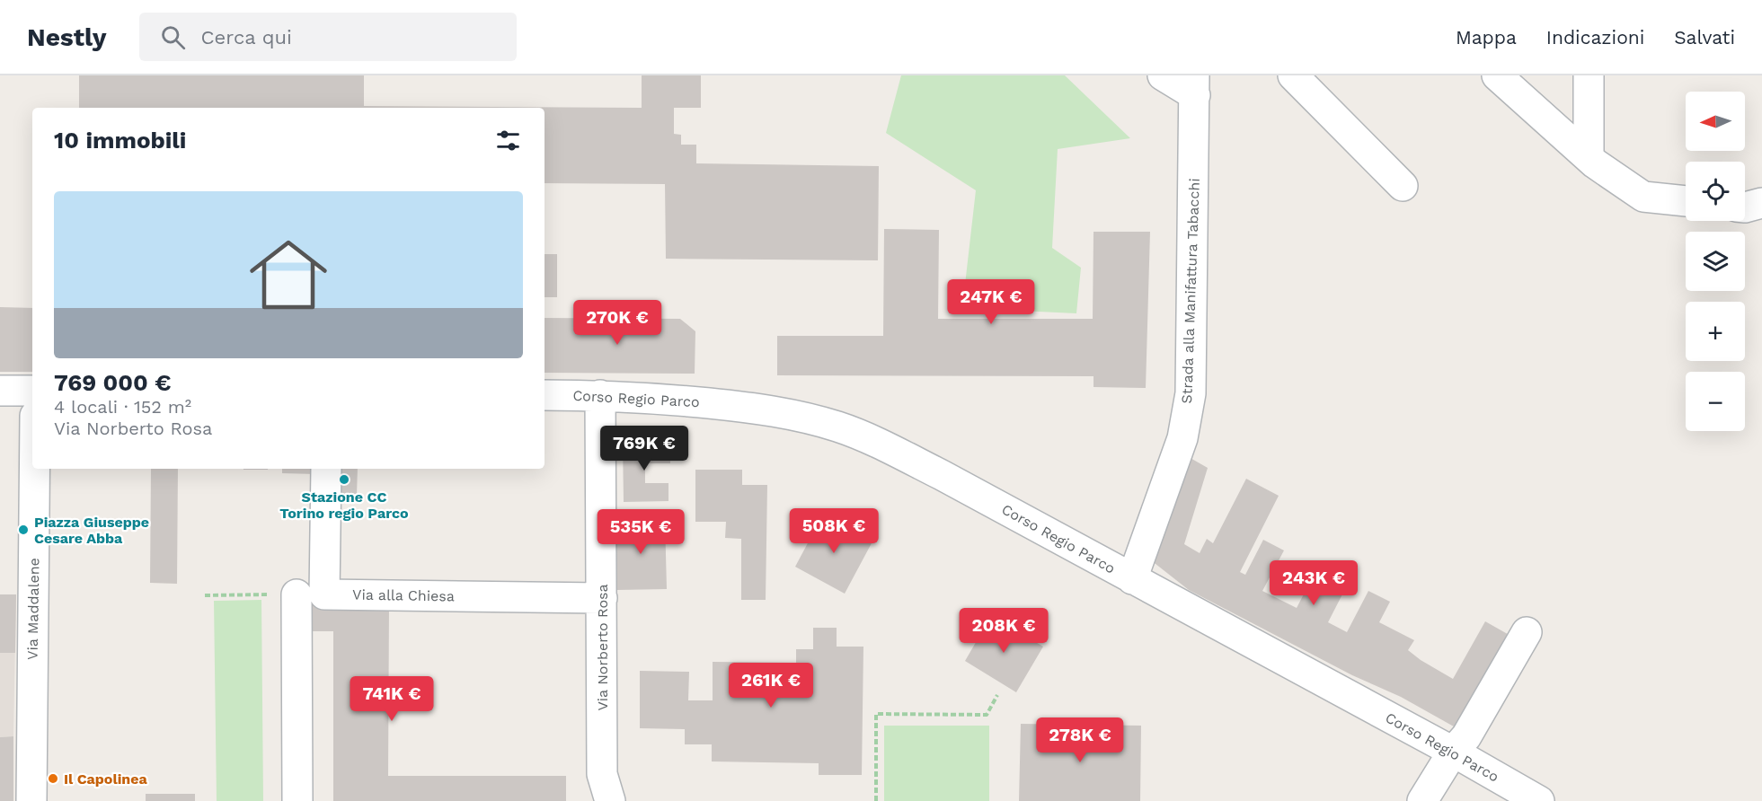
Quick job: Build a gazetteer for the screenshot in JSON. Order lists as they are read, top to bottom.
{
  "streets": {
    "street": [
      "Strada alla Manifattura Tabacchi",
      "Corso Regio Parco",
      "Via alla Chiesa",
      "Via Maddalene",
      "Via Norberto Rosa"
    ]
  },
  "crossings": [
    ["Strada alla Manifattura Tabacchi", "Corso Regio Parco"],
    ["Corso Regio Parco", "Via Norberto Rosa"],
    ["Via alla Chiesa", "Via Norberto Rosa"]
  ],
  "places": ["Stazione CC Torino regio Parco", "Piazza Giuseppe Cesare Abba", "Il Capolinea"],
  "north": "left",
  "page": {
    "header": "Nestly",
    "search": "Cerca qui",
    "nav": ["Mappa", "Indicazioni", "Salvati"],
    "map_buttons": ["+", "−"],
    "heading": "10 immobili",
    "list": [
      {
        "name": "769 000 €",
        "note": "4 locali · 152 m² · Via Norberto Rosa"
      }
    ],
    "price": [
      "247K €",
      "270K €",
      "769K €",
      "508K €",
      "535K €",
      "243K €",
      "208K €",
      "261K €",
      "741K €",
      "278K €"
    ]
  }
}
